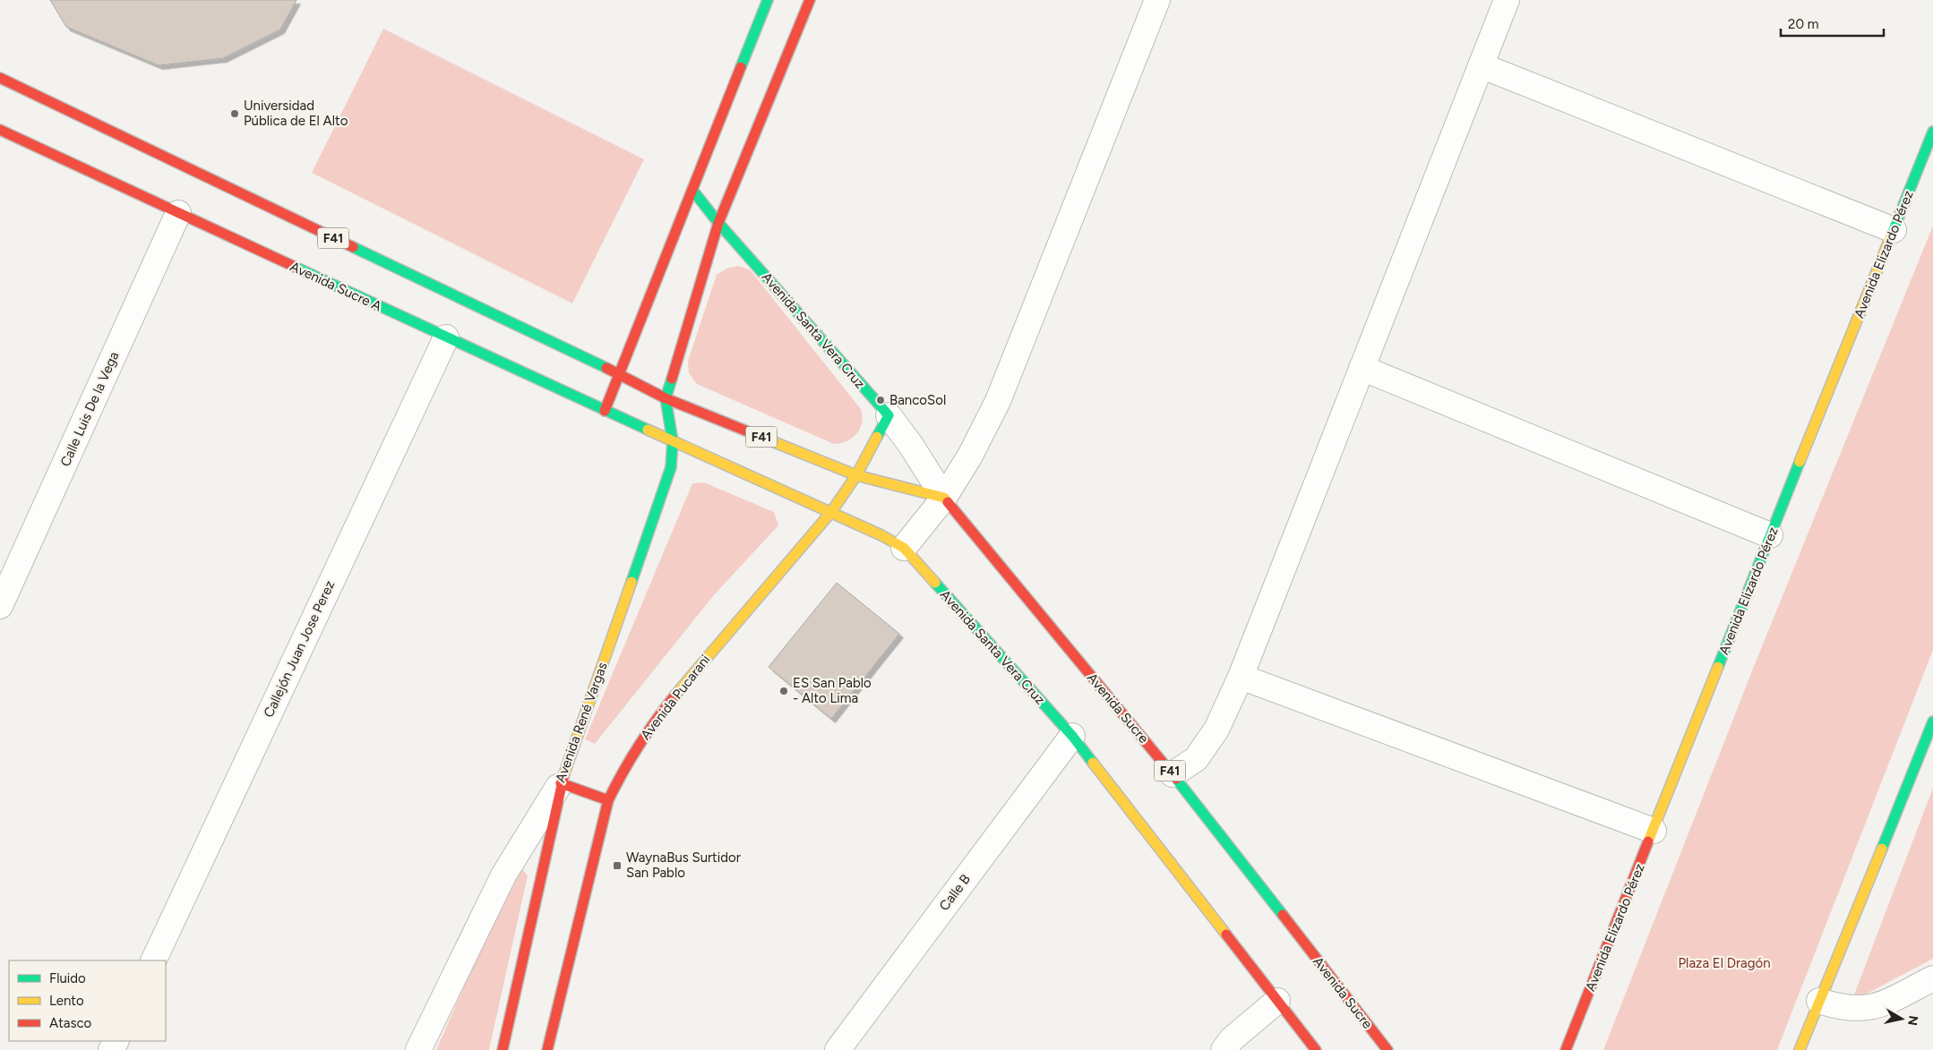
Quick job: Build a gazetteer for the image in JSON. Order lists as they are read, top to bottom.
{
  "streets": {
    "main road": [
      "F41",
      "Avenida Elizardo Pérez",
      "Avenida Sucre A",
      "Avenida Santa Vera Cruz",
      "Avenida Pucarani",
      "Avenida Sucre",
      "Avenida René Vargas"
    ],
    "street": ["Calle Luis De la Vega", "Callejón Juan Jose Perez", "Calle B"]
  },
  "crossings": [
    ["F41", "Avenida Santa Vera Cruz"],
    ["F41", "Avenida Pucarani"],
    ["F41", "Avenida Sucre"],
    ["F41", "Avenida René Vargas"],
    ["Avenida Sucre A", "Avenida Santa Vera Cruz"],
    ["Avenida Sucre A", "Calle Luis De la Vega"],
    ["Avenida Sucre A", "Callejón Juan Jose Perez"],
    ["Avenida Sucre A", "Avenida René Vargas"],
    ["Avenida Santa Vera Cruz", "Avenida Pucarani"],
    ["Avenida Santa Vera Cruz", "Avenida Sucre"],
    ["Avenida Santa Vera Cruz", "Avenida René Vargas"],
    ["Avenida Santa Vera Cruz", "Calle B"]
  ],
  "parks": ["Plaza El Dragón"],
  "places": {
    "other": ["Universidad Pública de El Alto", "BancoSol", "ES San Pablo - Alto Lima"],
    "transit": ["WaynaBus Surtidor San Pablo"]
  },
  "legend": ["Fluido", "Lento", "Atasco"],
  "scale_bar": "20 m",
  "north": "right"
}
